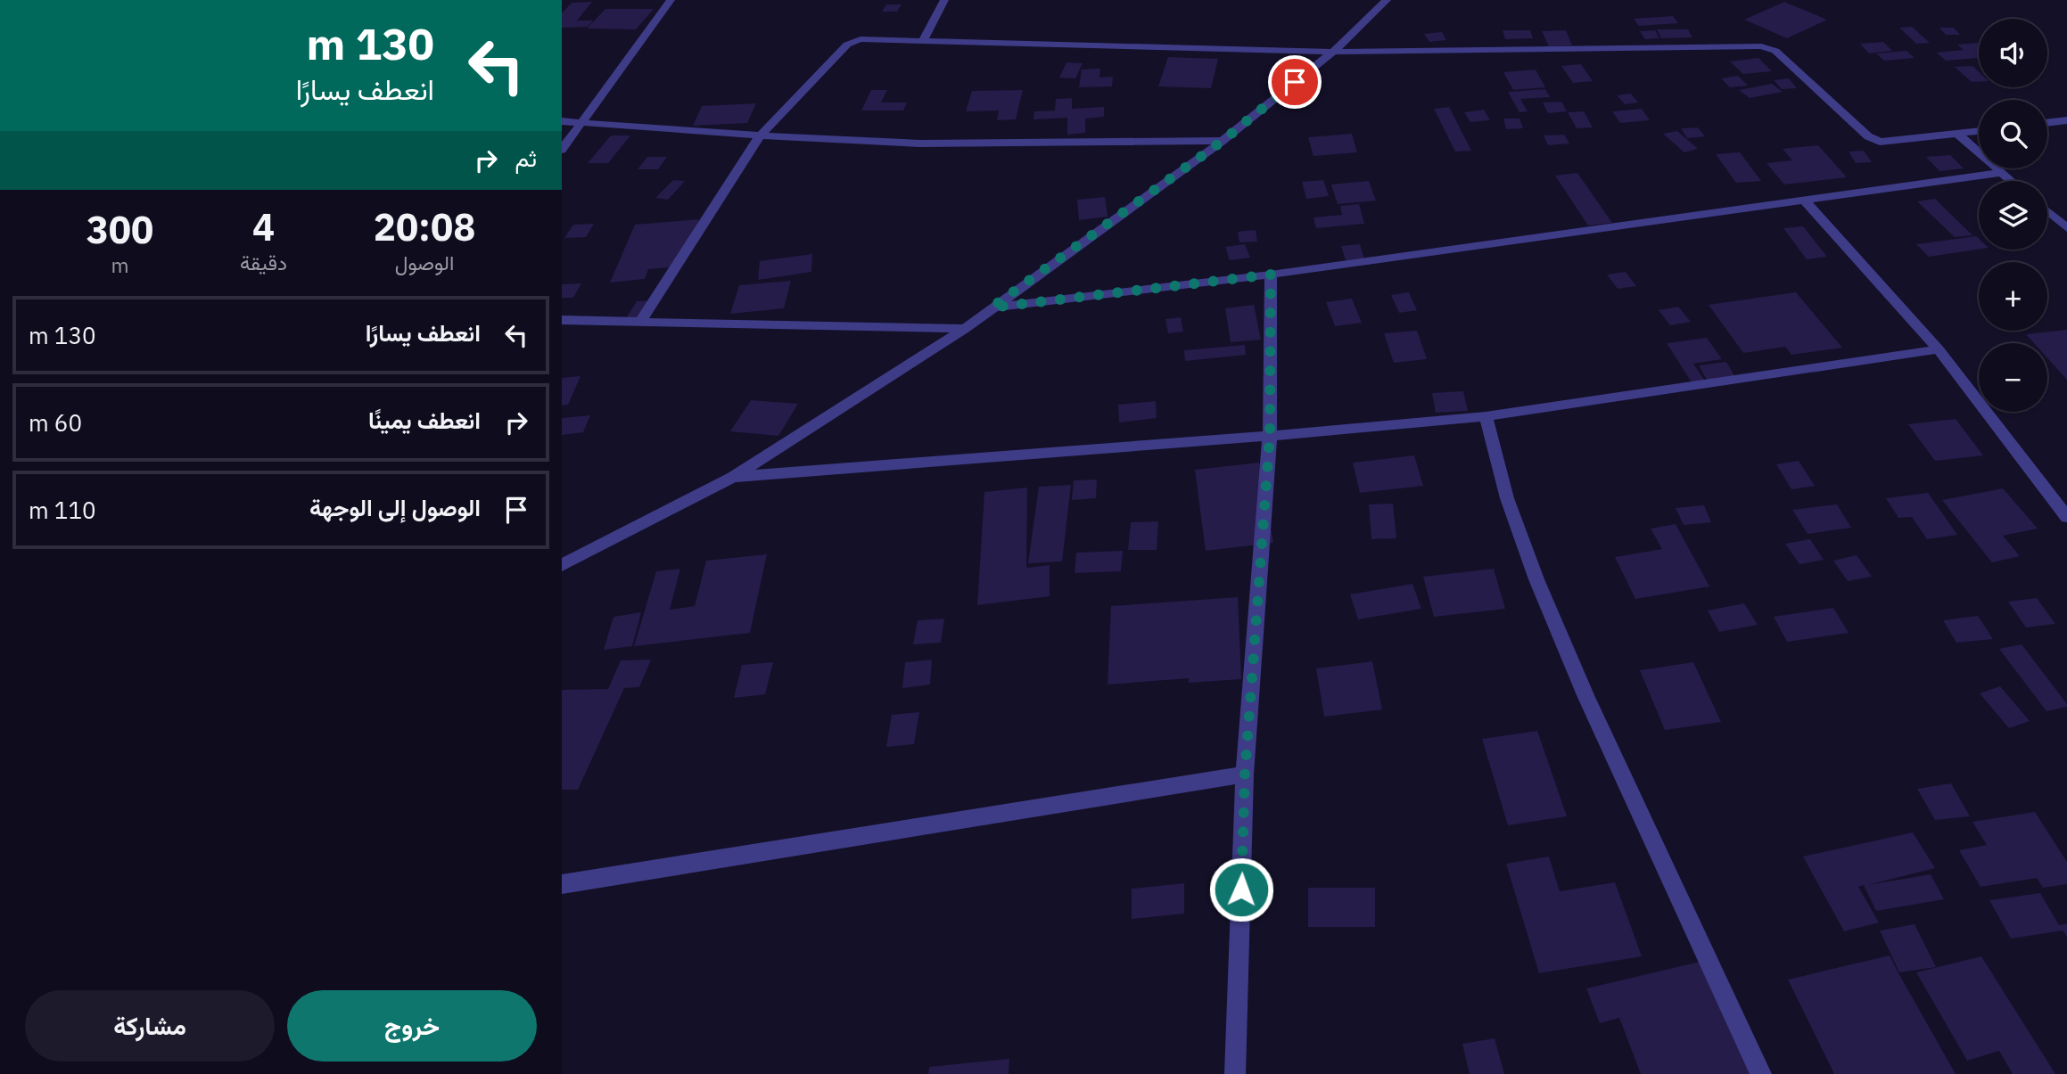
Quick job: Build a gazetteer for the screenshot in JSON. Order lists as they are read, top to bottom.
{
  "page": {
    "turn": ["130 m", "انعطف يسارًا"],
    "map_buttons": ["+", "−"],
    "then": "ثم",
    "eta": [
      "20:08",
      "الوصول",
      "4",
      "دقيقة",
      "300",
      "m"
    ],
    "list": [
      {
        "name": "انعطف يسارًا",
        "value": "130 m"
      },
      {
        "name": "انعطف يمينًا",
        "value": "60 m"
      },
      {
        "name": "الوصول إلى الوجهة",
        "value": "110 m"
      }
    ],
    "buttons": ["خروج", "مشاركة"]
  }
}
